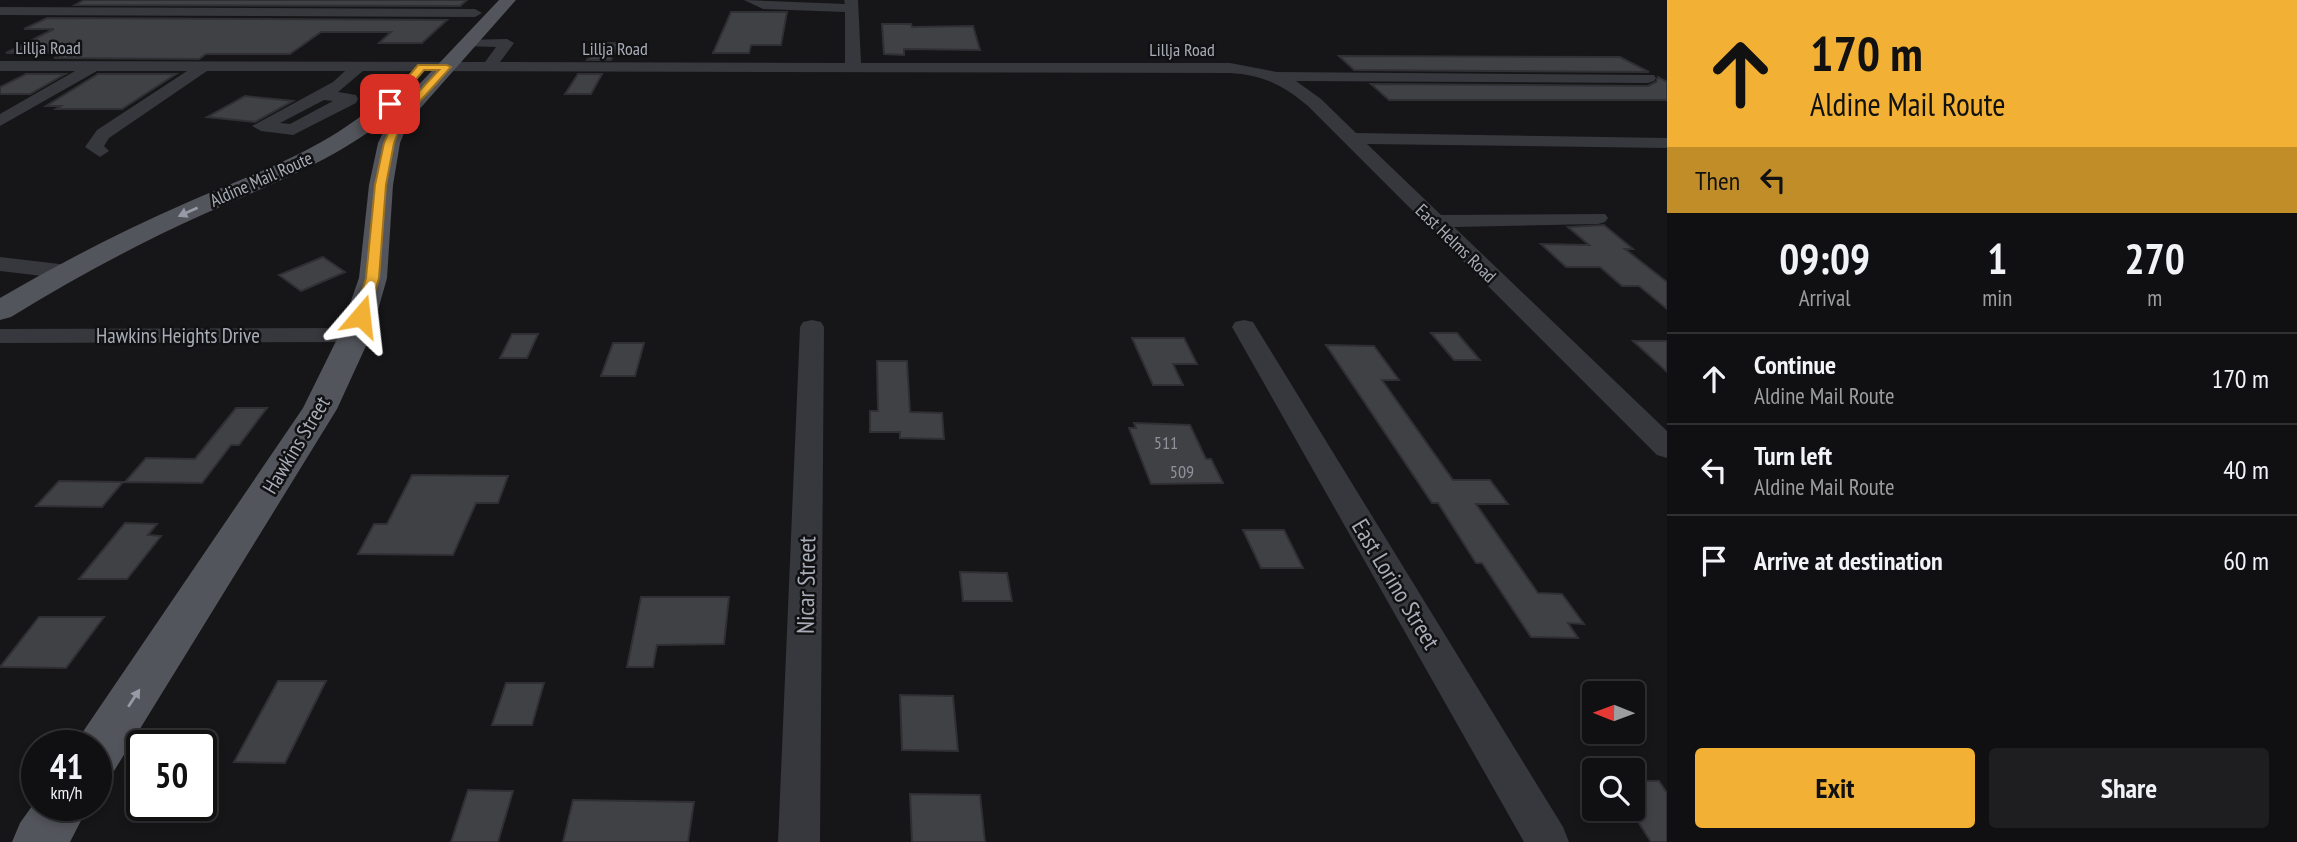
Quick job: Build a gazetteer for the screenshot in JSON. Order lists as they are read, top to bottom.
{
  "streets": {
    "main road": ["Aldine Mail Route", "Hawkins Street"],
    "street": [
      "Lillja Road",
      "East Helms Road",
      "Hawkins Heights Drive",
      "East Lorino Street",
      "Nicar Street"
    ]
  },
  "crossings": [
    ["Lillja Road", "Aldine Mail Route"],
    ["Lillja Road", "East Helms Road"],
    ["Aldine Mail Route", "Hawkins Street"],
    ["Hawkins Heights Drive", "Hawkins Street"]
  ],
  "one_way": ["Aldine Mail Route", "Hawkins Street"],
  "house_numbers": ["511", "509"],
  "north": "left",
  "page": {
    "turn": ["170 m", "Aldine Mail Route"],
    "then": "Then",
    "eta": [
      "09:09",
      "Arrival",
      "1",
      "min",
      "270",
      "m"
    ],
    "list": [
      {
        "name": "Continue",
        "note": "Aldine Mail Route",
        "value": "170 m"
      },
      {
        "name": "Turn left",
        "note": "Aldine Mail Route",
        "value": "40 m"
      },
      {
        "name": "Arrive at destination",
        "value": "60 m"
      }
    ],
    "speed": "41 km/h",
    "limit": "50",
    "buttons": ["Exit", "Share"]
  }
}
